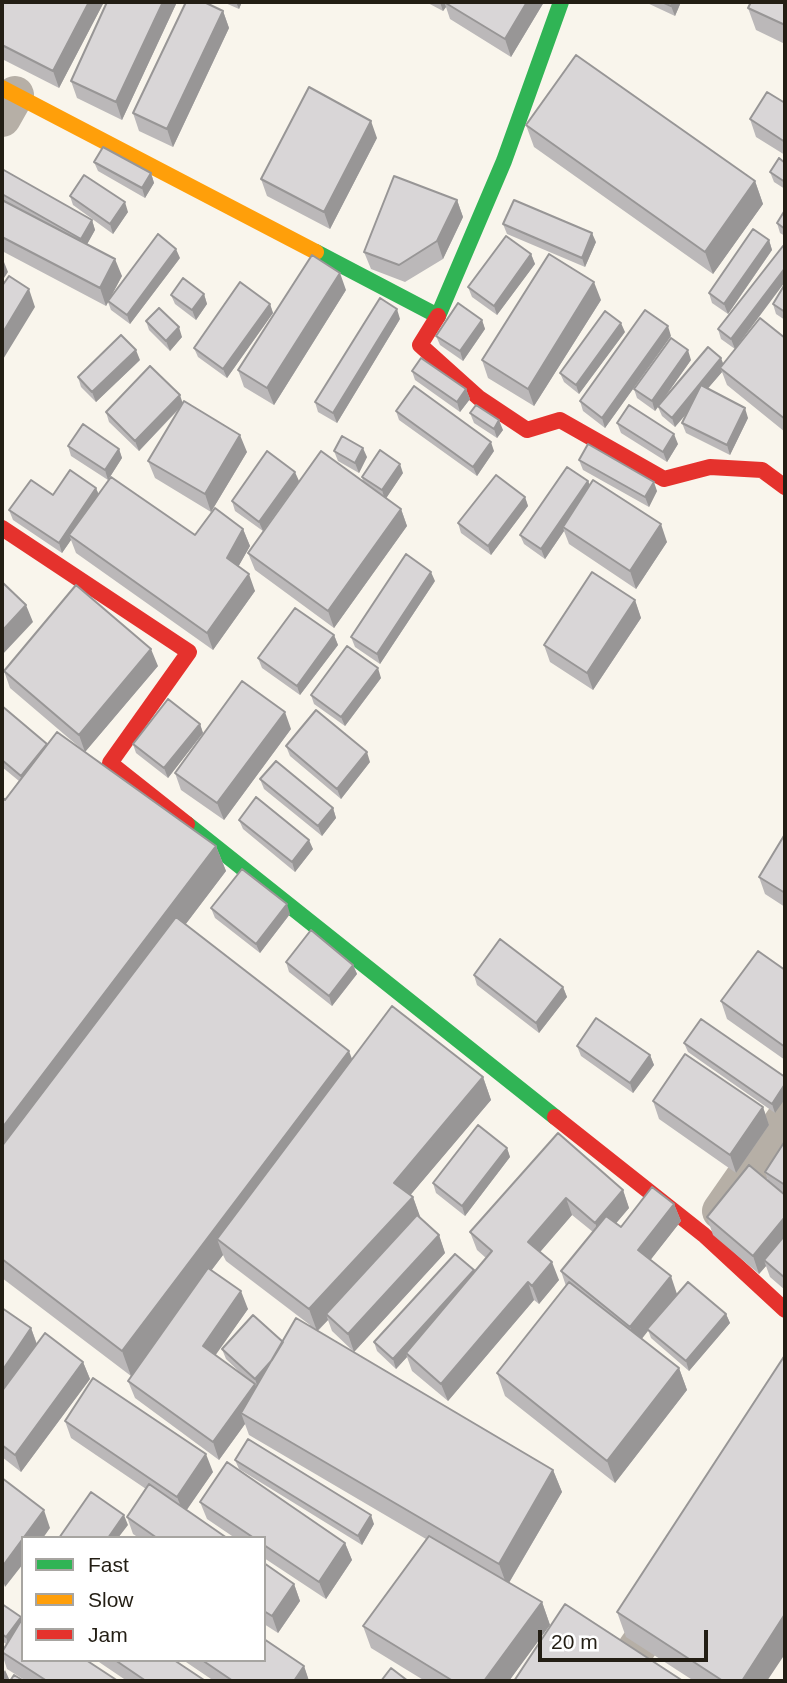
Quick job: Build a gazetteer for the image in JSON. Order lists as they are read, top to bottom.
{
  "legend": ["Fast", "Slow", "Jam"],
  "scale_bar": "20 m"
}
